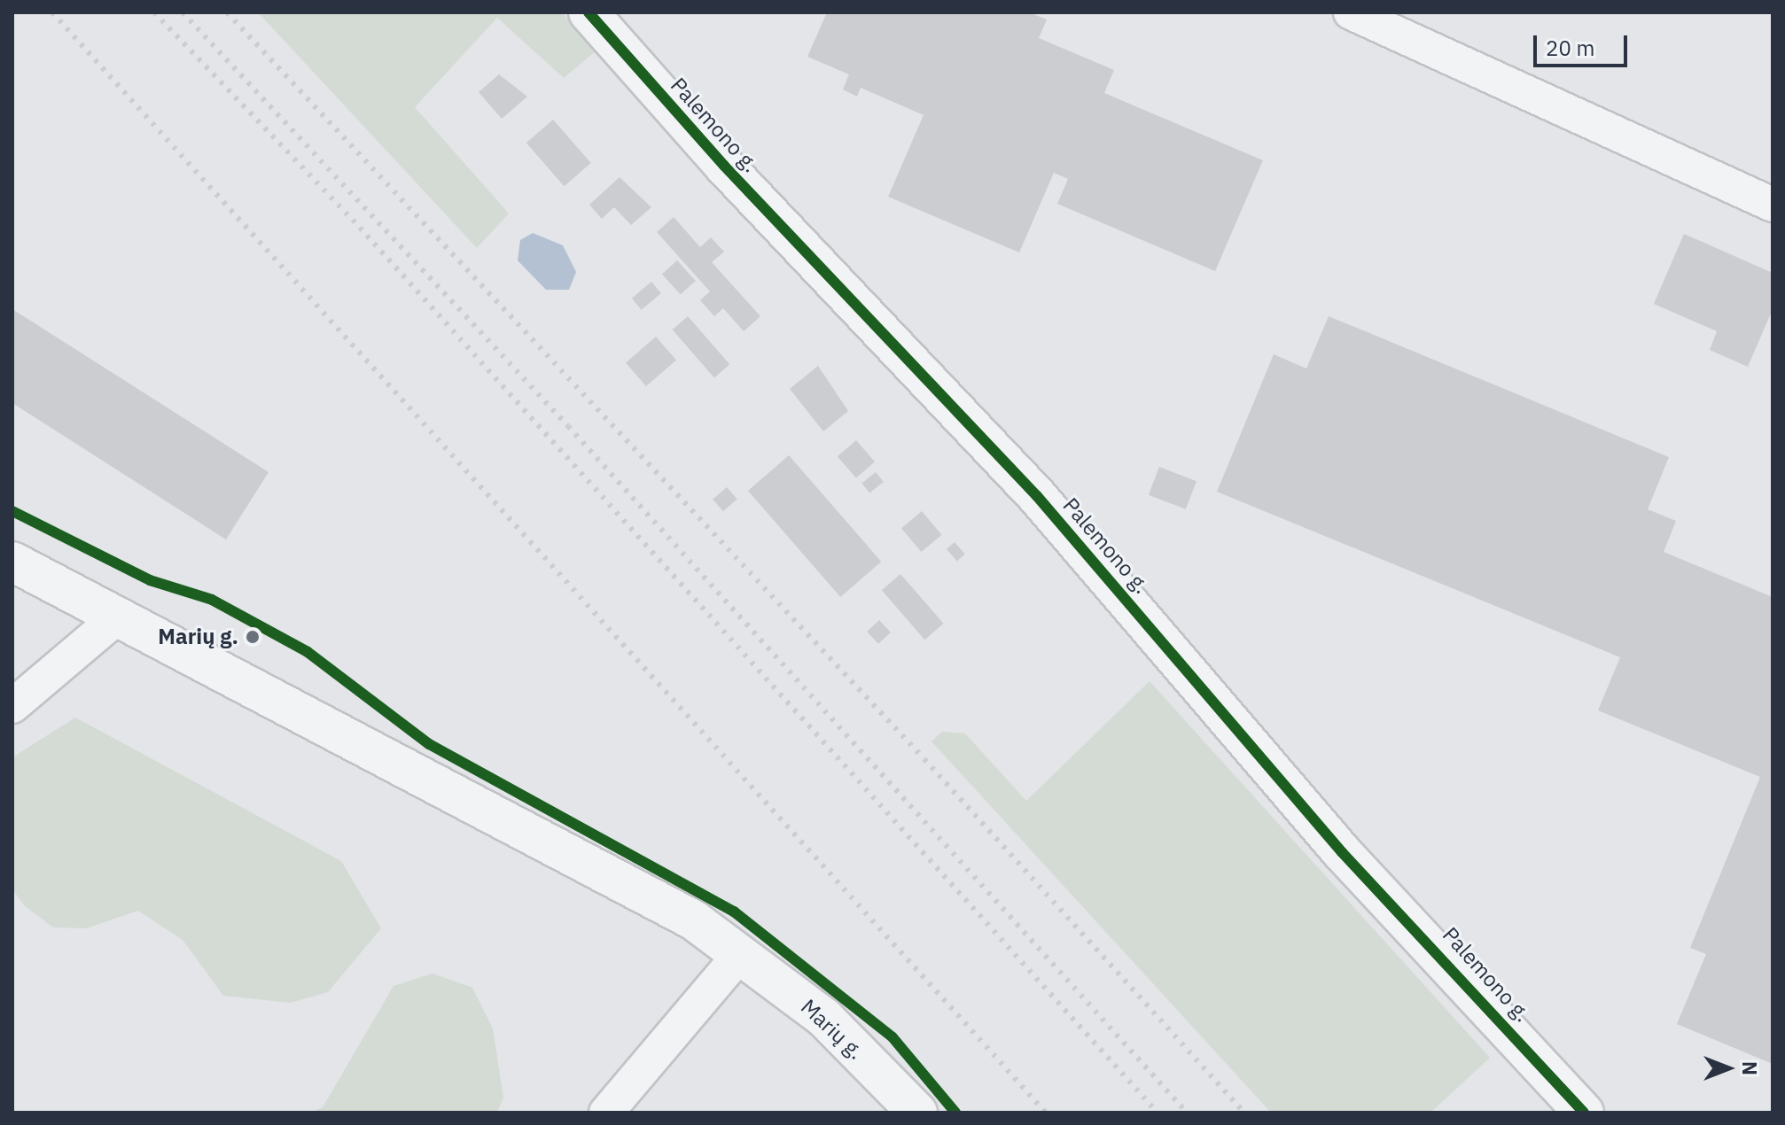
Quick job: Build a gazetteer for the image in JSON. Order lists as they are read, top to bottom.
{
  "streets": {
    "street": ["Palemono g.", "Marių g."]
  },
  "places": ["Marių g."],
  "scale_bar": "20 m",
  "north": "right"
}
